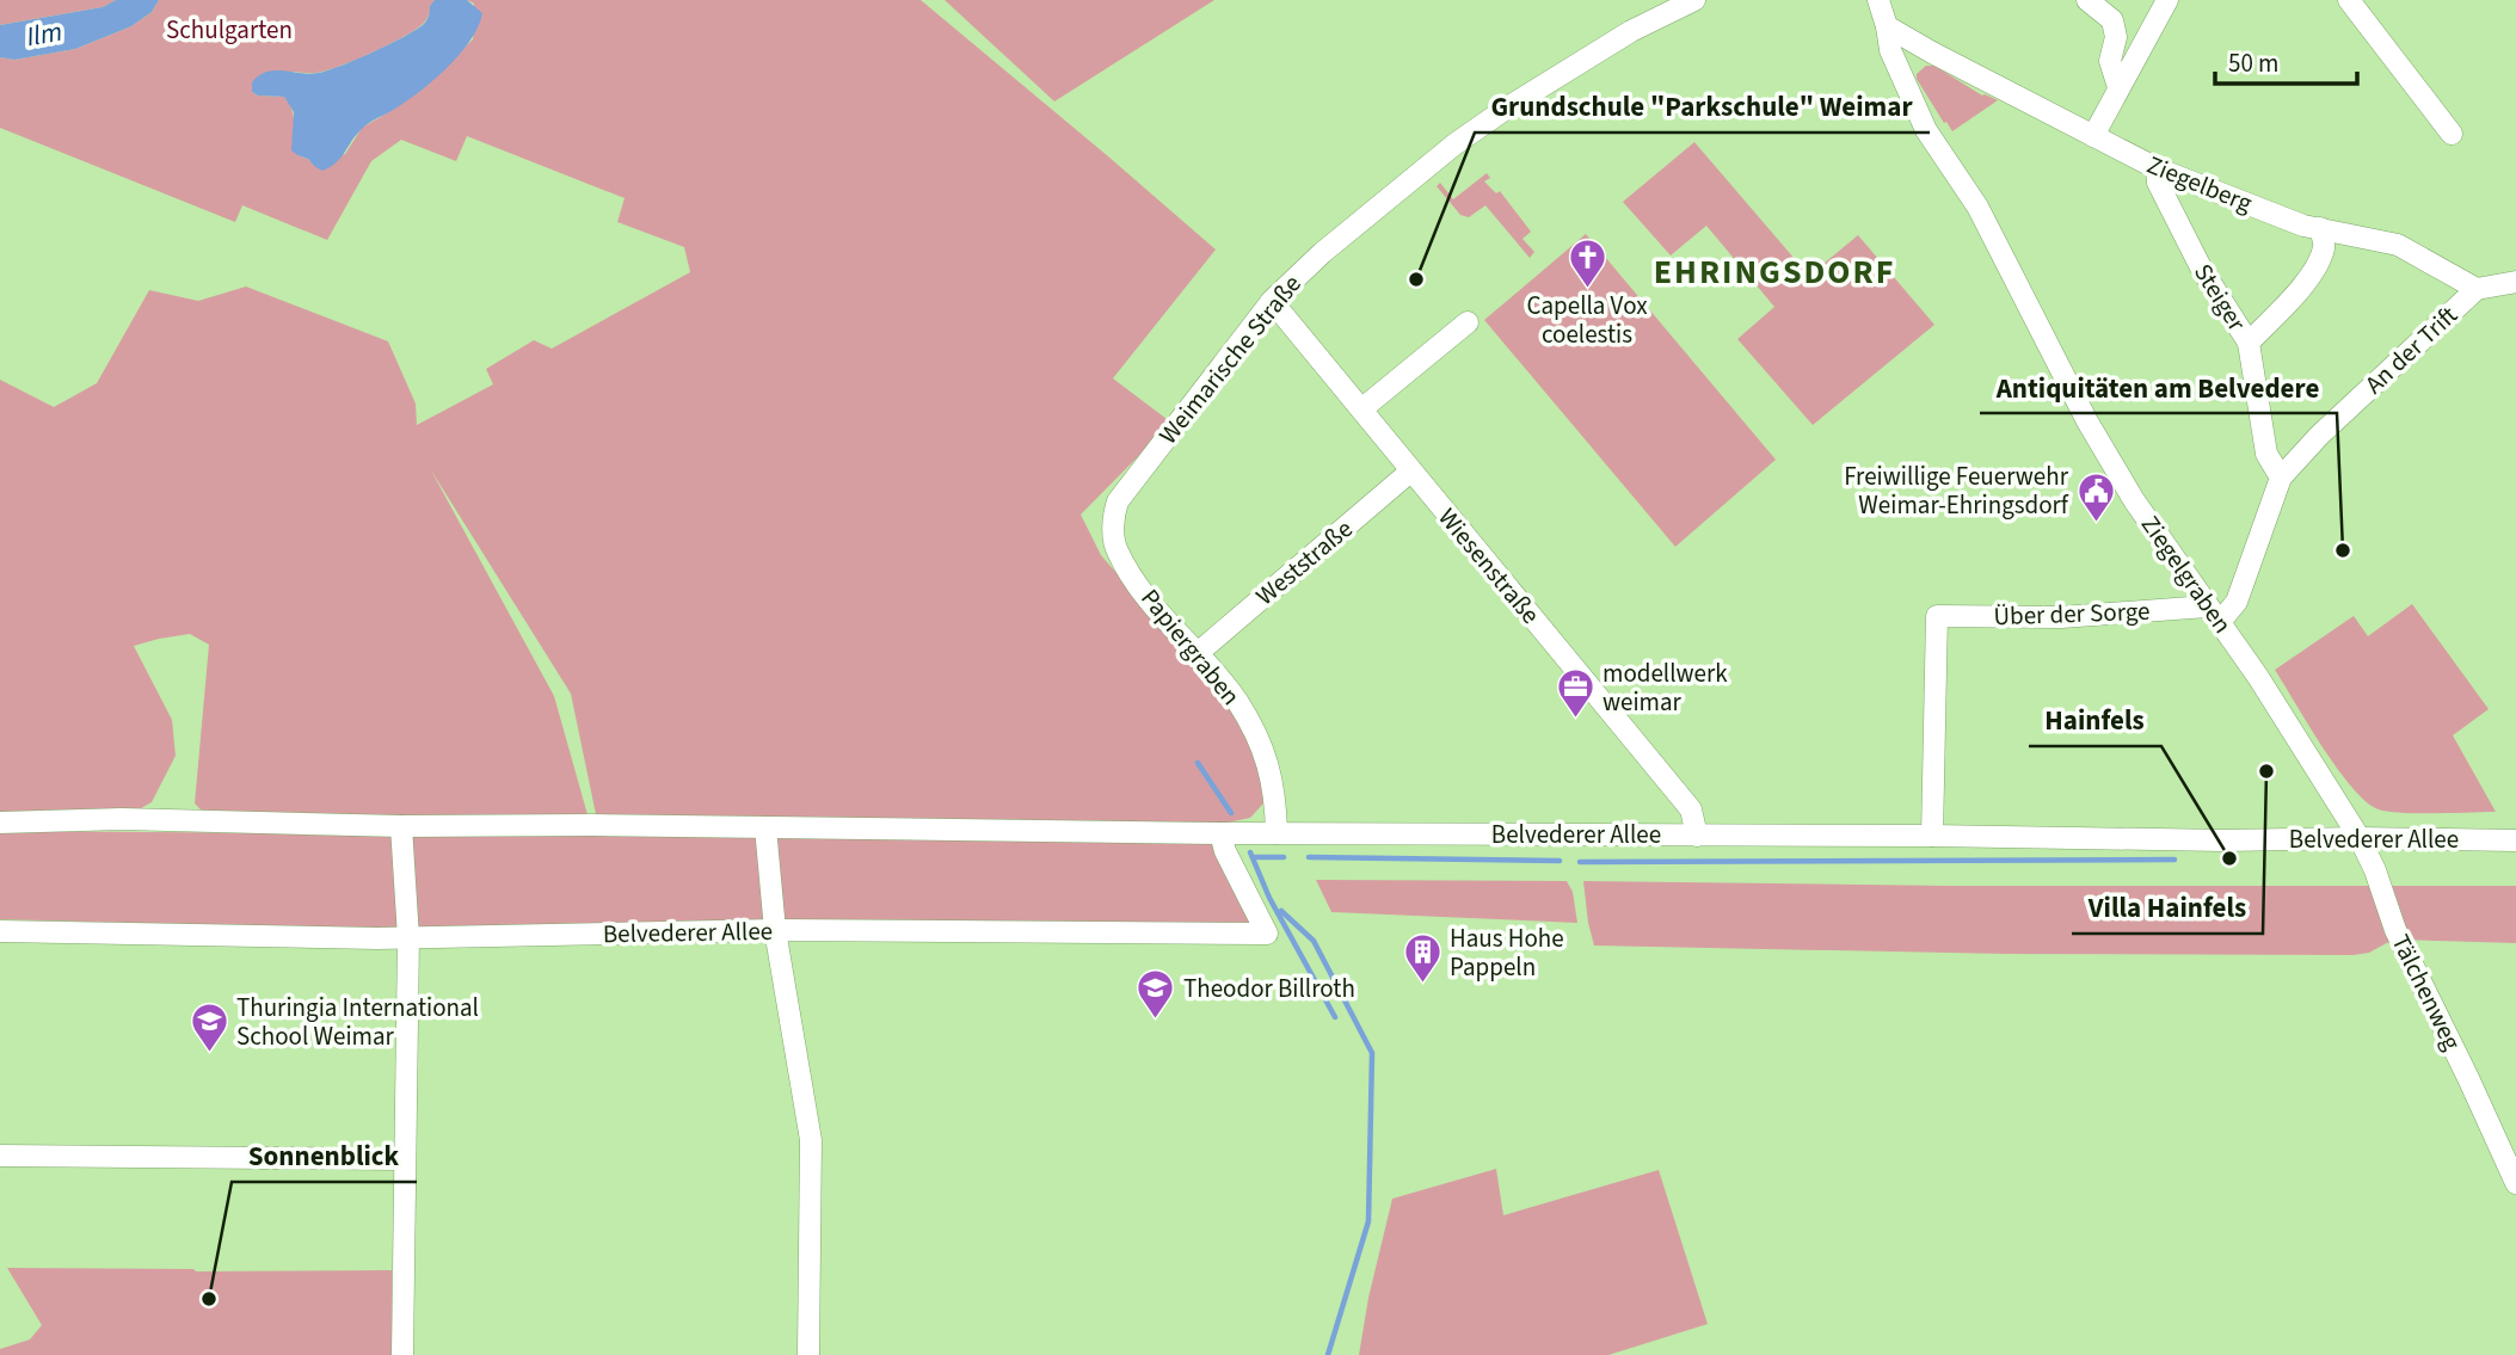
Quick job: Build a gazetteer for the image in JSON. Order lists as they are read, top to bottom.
{
  "streets": {
    "street": [
      "Ziegelberg",
      "Steiger",
      "An der Trift",
      "Weimarische Straße",
      "Weststraße",
      "Wiesenstraße",
      "Ziegelgraben",
      "Über der Sorge",
      "Papiergraben",
      "Belvederer Allee",
      "Tälchenweg"
    ]
  },
  "crossings": [
    ["Ziegelberg", "Steiger"],
    ["Ziegelberg", "An der Trift"],
    ["Ziegelberg", "Ziegelgraben"],
    ["Steiger", "An der Trift"],
    ["An der Trift", "Ziegelgraben"],
    ["An der Trift", "Über der Sorge"],
    ["Weimarische Straße", "Wiesenstraße"],
    ["Weimarische Straße", "Papiergraben"],
    ["Weststraße", "Wiesenstraße"],
    ["Weststraße", "Papiergraben"],
    ["Wiesenstraße", "Belvederer Allee"],
    ["Ziegelgraben", "Über der Sorge"],
    ["Ziegelgraben", "Belvederer Allee"],
    ["Ziegelgraben", "Tälchenweg"],
    ["Über der Sorge", "Belvederer Allee"],
    ["Papiergraben", "Belvederer Allee"],
    ["Belvederer Allee", "Tälchenweg"]
  ],
  "districts": ["EHRINGSDORF"],
  "water": ["Ilm"],
  "parks": ["Schulgarten"],
  "places": {
    "other": [
      "Grundschule \"Parkschule\" Weimar",
      "Antiquitäten am Belvedere",
      "Villa Hainfels",
      "Hainfels",
      "Sonnenblick"
    ],
    "church": ["Capella Vox coelestis"],
    "public building": ["Freiwillige Feuerwehr Weimar-Ehringsdorf"],
    "office": ["modellwerk weimar"],
    "building": ["Haus Hohe Pappeln"],
    "school or university": ["Theodor Billroth", "Thuringia International School Weimar"]
  },
  "scale_bar": "50 m"
}
